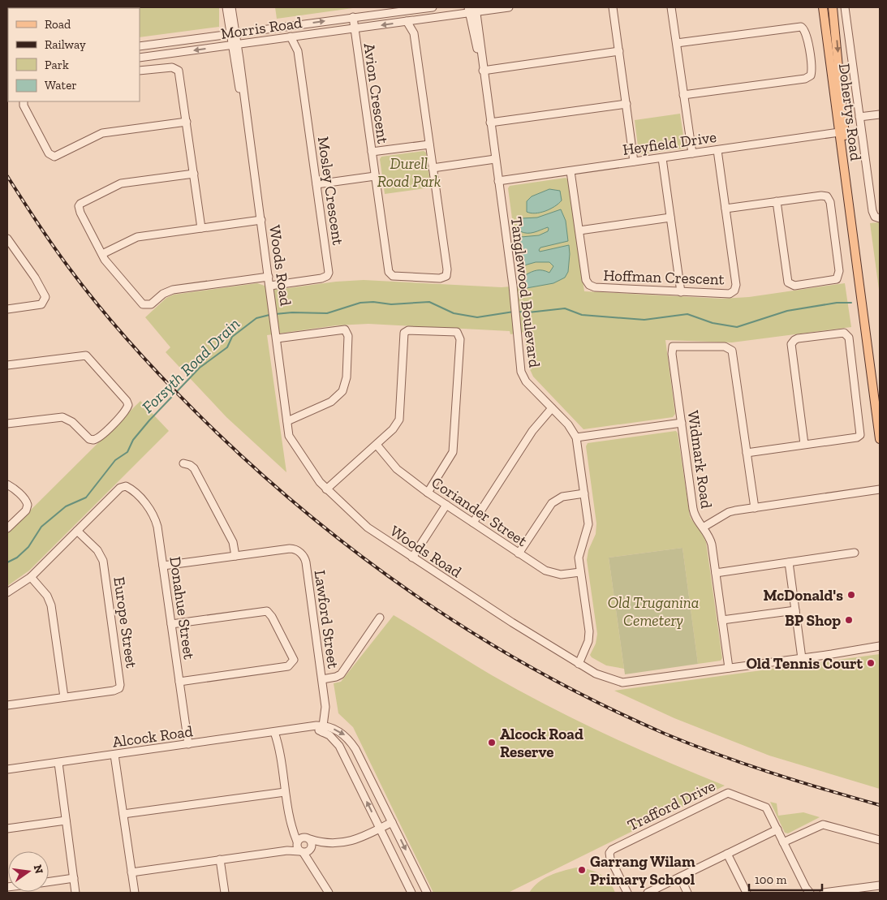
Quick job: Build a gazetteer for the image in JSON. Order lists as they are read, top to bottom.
{
  "streets": {
    "main road": ["Dohertys Road"],
    "street": [
      "Morris Road",
      "Avion Crescent",
      "Heyfield Drive",
      "Mosley Crescent",
      "Woods Road",
      "Hoffman Crescent",
      "Tanglewood Boulevard",
      "Widmark Road",
      "Coriander Street",
      "Donahue Street",
      "Lawford Street",
      "Europe Street",
      "Alcock Road",
      "Trafford Drive"
    ]
  },
  "crossings": [
    ["Morris Road", "Avion Crescent"],
    ["Morris Road", "Mosley Crescent"],
    ["Morris Road", "Woods Road"],
    ["Morris Road", "Tanglewood Boulevard"],
    ["Dohertys Road", "Heyfield Drive"],
    ["Heyfield Drive", "Hoffman Crescent"],
    ["Heyfield Drive", "Tanglewood Boulevard"],
    ["Mosley Crescent", "Woods Road"],
    ["Woods Road", "Tanglewood Boulevard"],
    ["Woods Road", "Widmark Road"],
    ["Tanglewood Boulevard", "Coriander Street"],
    ["Donahue Street", "Lawford Street"],
    ["Donahue Street", "Europe Street"],
    ["Donahue Street", "Alcock Road"],
    ["Lawford Street", "Alcock Road"]
  ],
  "water": ["Forsyth Road Drain"],
  "parks": ["Durell Road Park", "Old Truganina Cemetery"],
  "places": [
    "McDonald's",
    "BP Shop",
    "Old Tennis Court",
    "Alcock Road Reserve",
    "Garrang Wilam Primary School"
  ],
  "legend": [
    "Road",
    "Railway",
    "Park",
    "Water"
  ],
  "scale_bar": "100 m",
  "north": "right"
}
